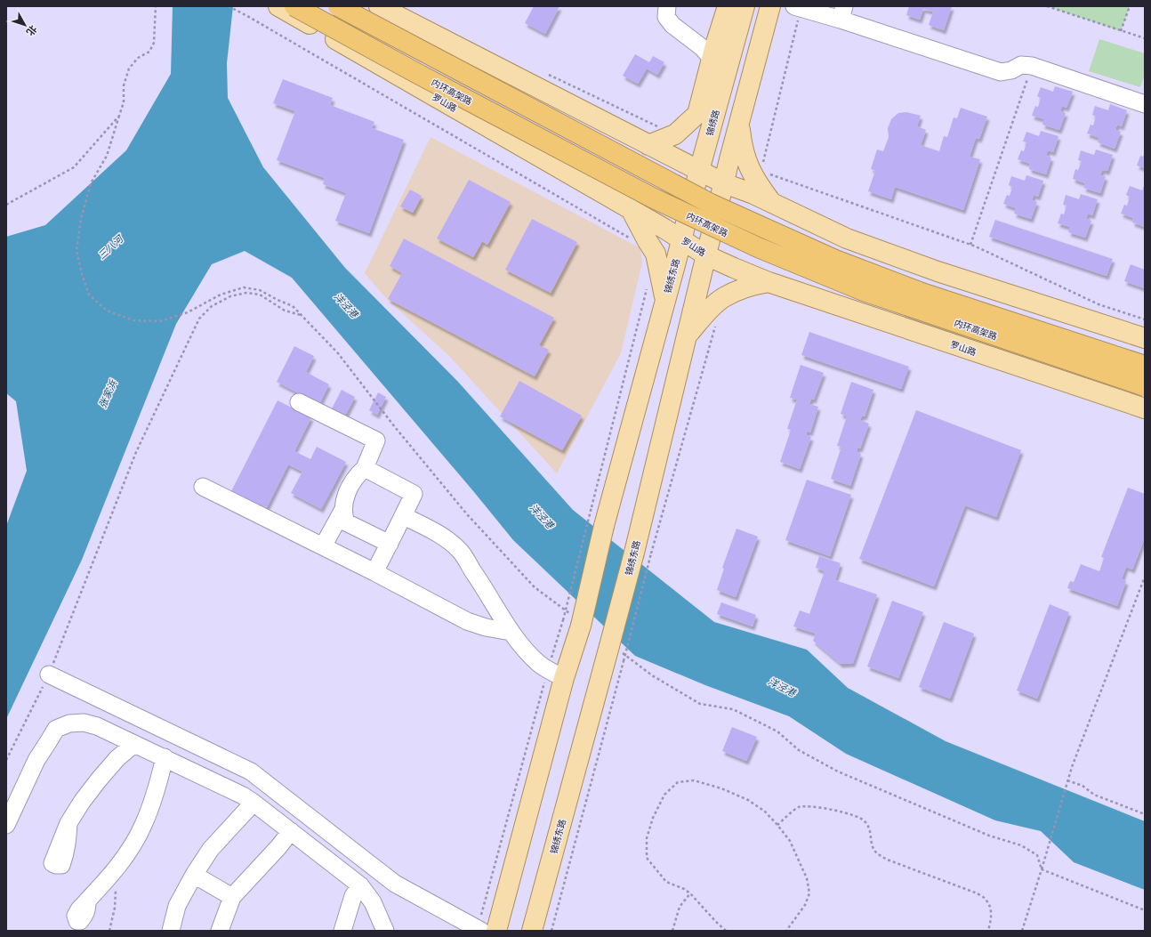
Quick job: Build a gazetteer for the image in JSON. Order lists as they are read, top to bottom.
{
  "streets": {
    "highway": ["内环高架路"],
    "main road": ["罗山路", "锦绣路", "锦绣东路"]
  },
  "crossings": [
    ["罗山路", "锦绣路"],
    ["罗山路", "锦绣东路"],
    ["锦绣路", "锦绣东路"]
  ],
  "water": ["三八河", "洋泾港", "张家浜"],
  "north": "bottom right"
}
